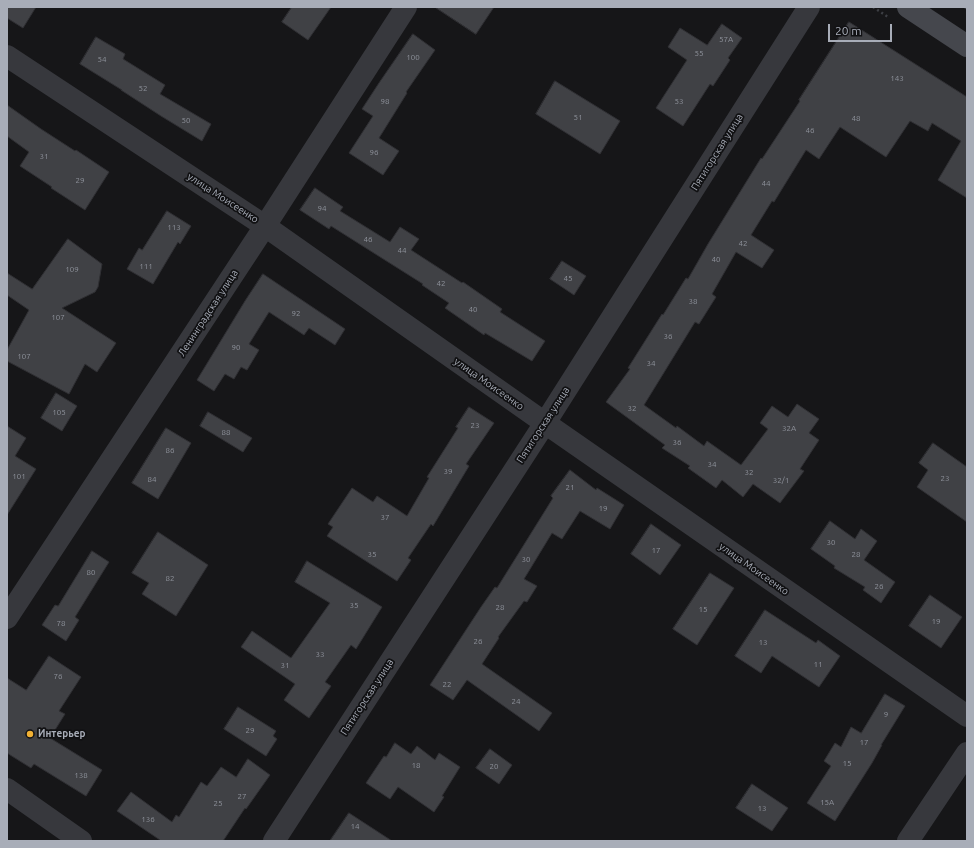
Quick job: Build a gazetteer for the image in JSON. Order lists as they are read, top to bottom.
{
  "streets": {
    "street": ["Пятигорская улица", "улица Моисеенко", "Ленинградская улица"]
  },
  "crossings": [
    ["Пятигорская улица", "улица Моисеенко"],
    ["улица Моисеенко", "Ленинградская улица"]
  ],
  "places": ["Интерьер"],
  "house_numbers": [
    "57А",
    "55",
    "100",
    "54",
    "143",
    "52",
    "98",
    "53",
    "51",
    "48",
    "50",
    "46",
    "96",
    "31",
    "29",
    "44",
    "94",
    "113",
    "46",
    "42",
    "44",
    "40",
    "111",
    "109",
    "45",
    "42",
    "38",
    "40",
    "92",
    "107",
    "36",
    "90",
    "107",
    "34",
    "32",
    "105",
    "23",
    "32А",
    "88",
    "36",
    "86",
    "34",
    "39",
    "32",
    "101",
    "23",
    "84",
    "32/1",
    "21",
    "19",
    "37",
    "30",
    "17",
    "35",
    "28",
    "30",
    "80",
    "82",
    "26",
    "35",
    "28",
    "15",
    "19",
    "78",
    "26",
    "13",
    "33",
    "11",
    "31",
    "76",
    "22",
    "24",
    "9",
    "29",
    "17",
    "15",
    "18",
    "20",
    "138",
    "27",
    "15А",
    "25",
    "13",
    "136",
    "14"
  ],
  "scale_bar": "20 m"
}
